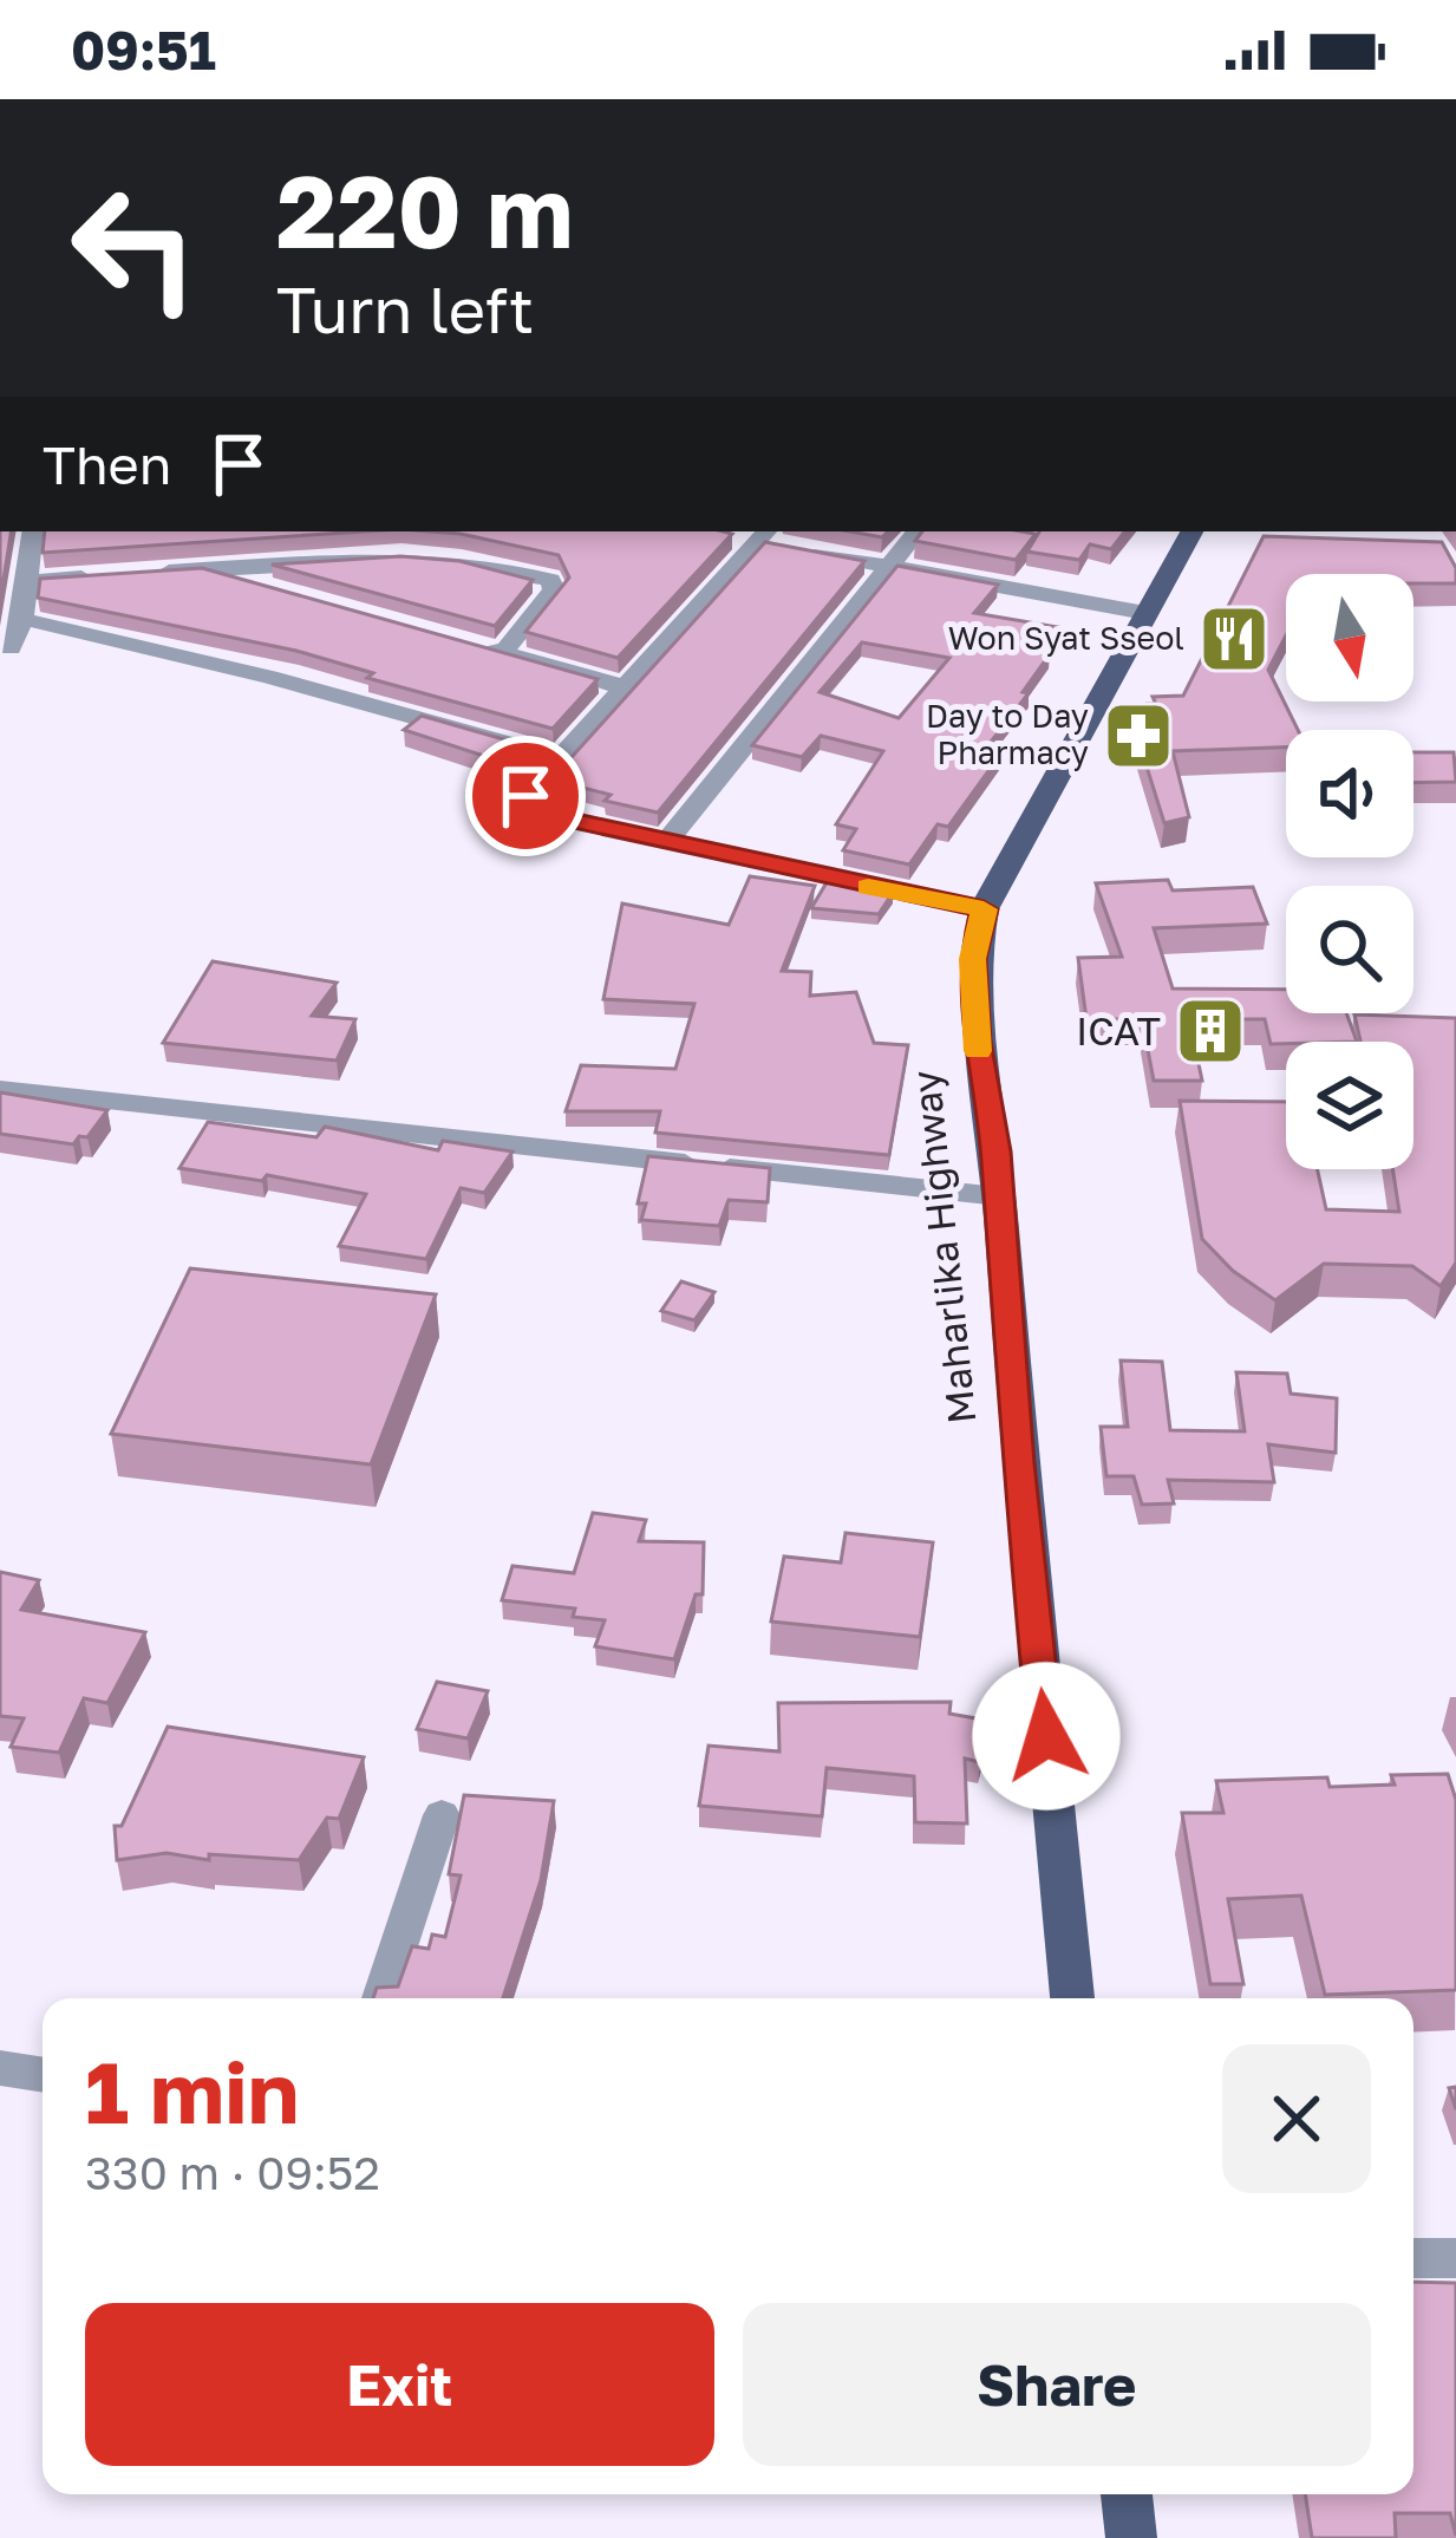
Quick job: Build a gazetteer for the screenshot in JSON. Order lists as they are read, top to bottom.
{
  "streets": {
    "main road": ["Maharlika Highway"]
  },
  "places": {
    "restaurant": ["Won Syat Sseol"],
    "pharmacy": ["Day to Day Pharmacy"],
    "building": ["ICAT"]
  },
  "north": "bottom",
  "page": {
    "status": "09:51",
    "turn": ["220 m", "Turn left"],
    "then": "Then",
    "heading": ["1 min", "330 m · 09:52"],
    "buttons": ["Exit", "Share"]
  }
}
